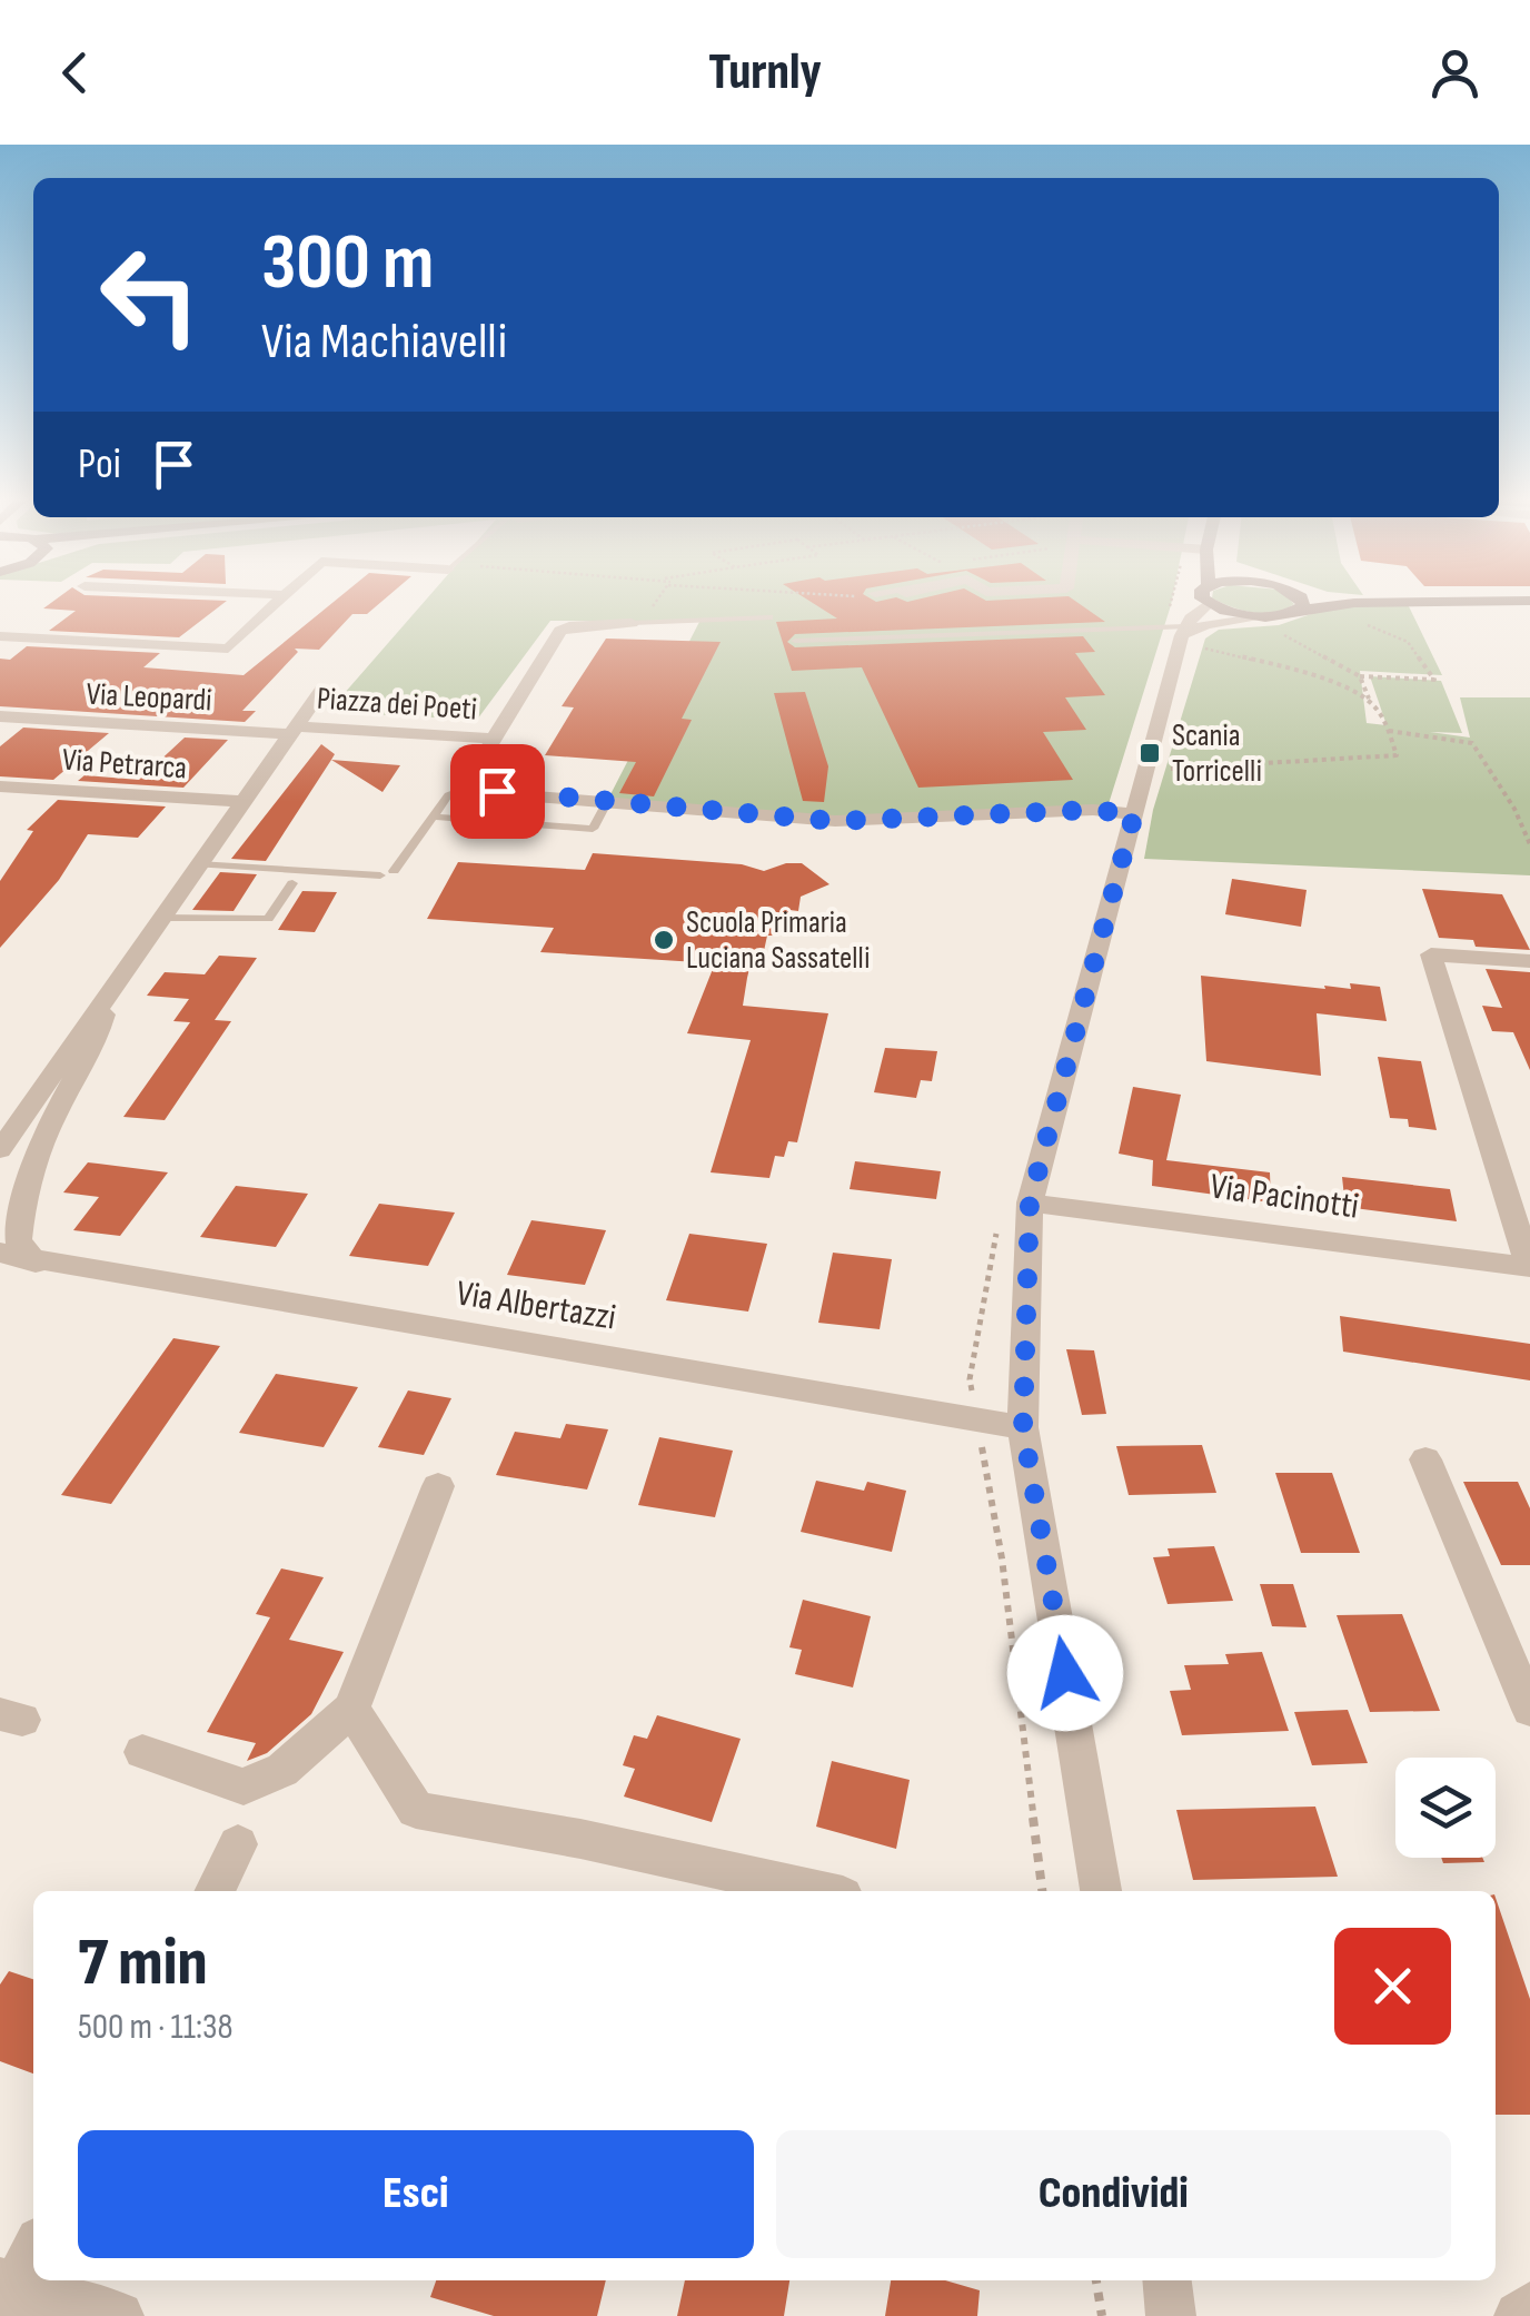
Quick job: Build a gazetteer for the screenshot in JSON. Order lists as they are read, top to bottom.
{
  "streets": {
    "street": [
      "Via Leopardi",
      "Piazza dei Poeti",
      "Via Petrarca",
      "Via Pacinotti",
      "Via Albertazzi"
    ]
  },
  "crossings": [
    ["Via Leopardi", "Piazza dei Poeti"]
  ],
  "places": {
    "transit": ["Scania Torricelli"],
    "other": ["Scuola Primaria Luciana Sassatelli"]
  },
  "page": {
    "header": "Turnly",
    "turn": ["300 m", "Via Machiavelli"],
    "then": "Poi",
    "heading": ["7 min", "500 m · 11:38"],
    "buttons": ["Esci", "Condividi"]
  }
}
